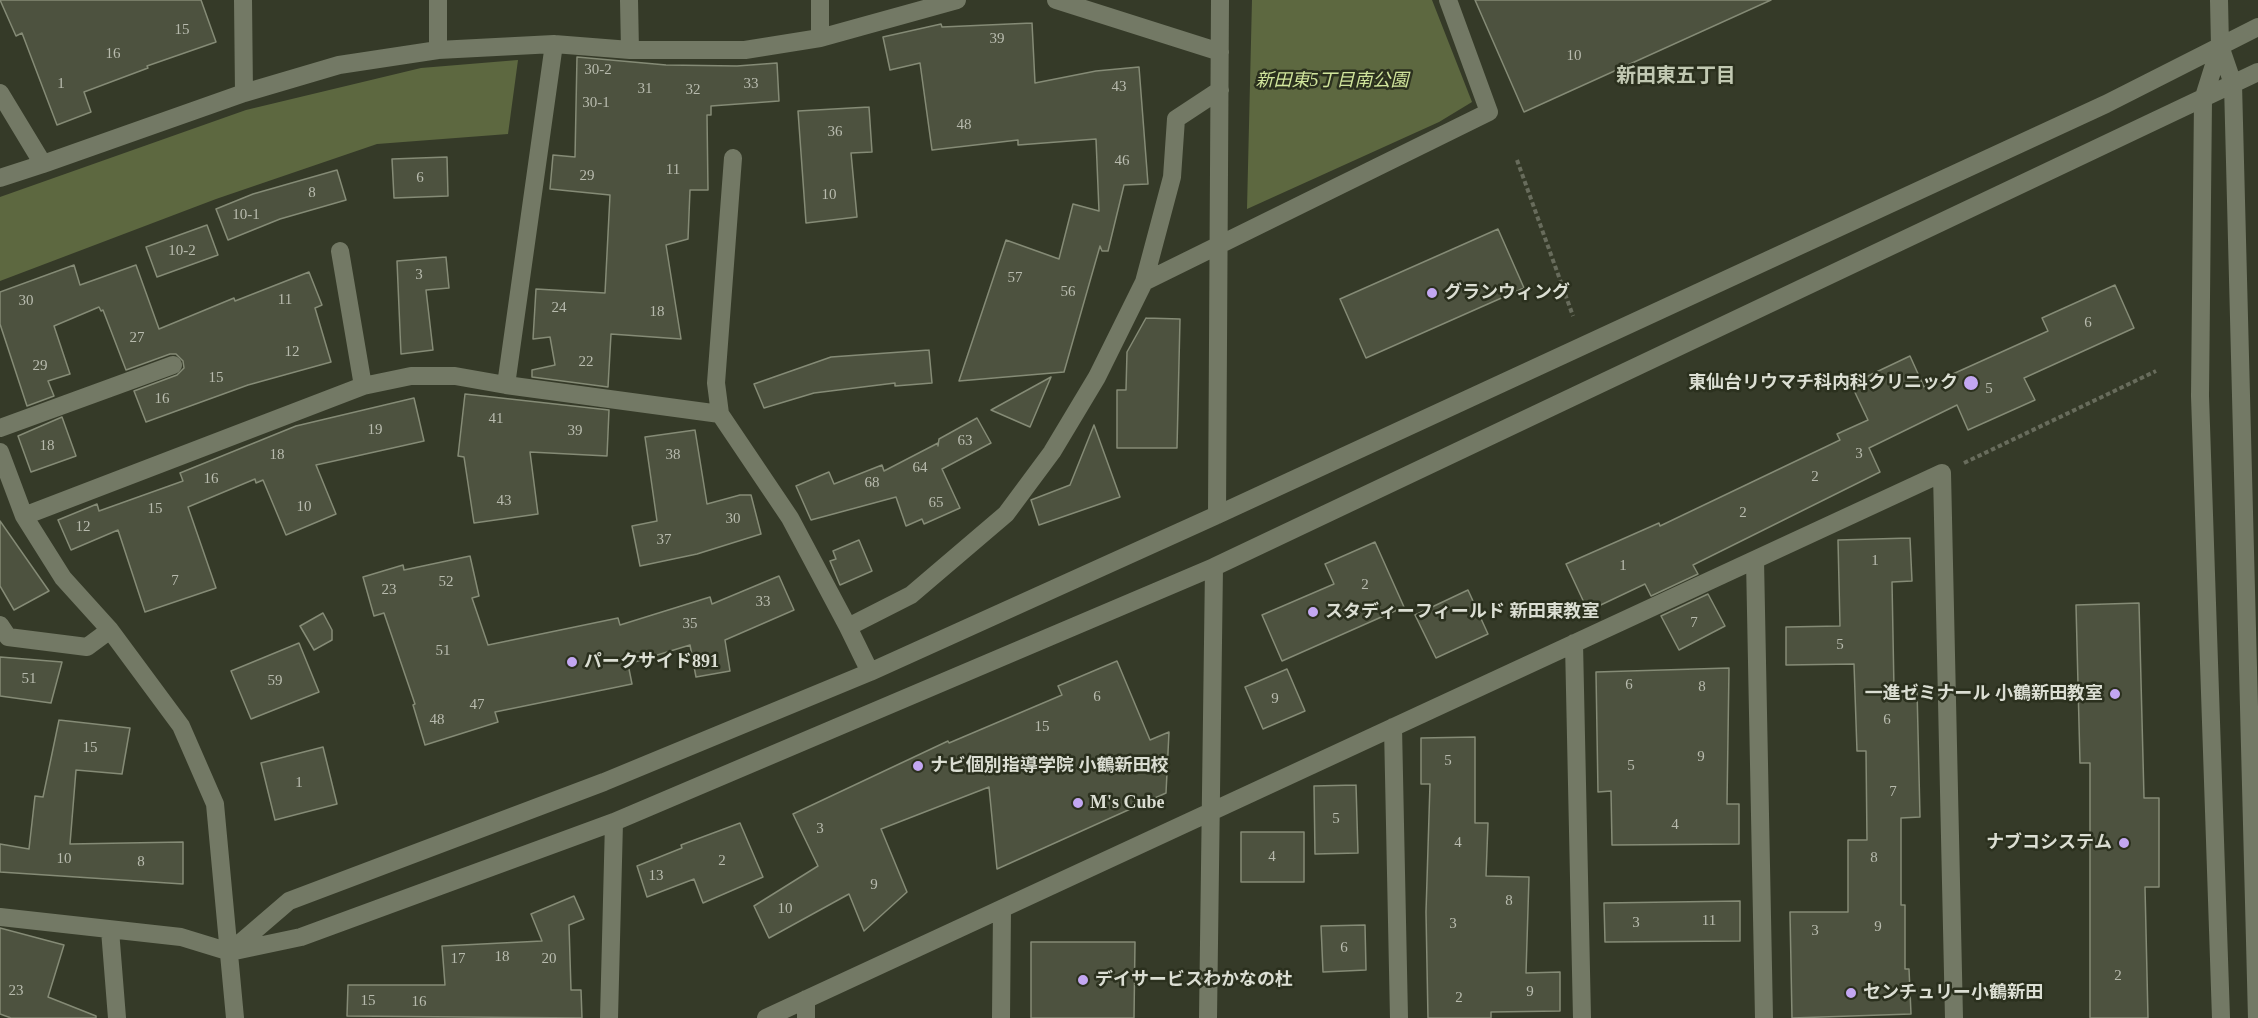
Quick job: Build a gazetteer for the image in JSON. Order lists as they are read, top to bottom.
{
  "districts": ["新田東五丁目"],
  "parks": ["新田東5丁目南公園"],
  "places": [
    "グランウィング",
    "東仙台リウマチ科内科クリニック",
    "スタディーフィールド 新田東教室",
    "パークサイド891",
    "一進ゼミナール 小鶴新田教室",
    "ナビ個別指導学院 小鶴新田校",
    "M's Cube",
    "ナブコシステム",
    "デイサービスわかなの杜",
    "センチュリー小鶴新田"
  ],
  "house_numbers": [
    "15",
    "39",
    "16",
    "10",
    "30-2",
    "1",
    "33",
    "43",
    "31",
    "32",
    "30-1",
    "48",
    "36",
    "46",
    "11",
    "29",
    "6",
    "8",
    "10",
    "10-1",
    "10-2",
    "3",
    "57",
    "56",
    "11",
    "30",
    "24",
    "18",
    "6",
    "27",
    "12",
    "22",
    "29",
    "15",
    "5",
    "16",
    "41",
    "19",
    "39",
    "63",
    "18",
    "3",
    "18",
    "38",
    "64",
    "2",
    "16",
    "68",
    "43",
    "65",
    "10",
    "15",
    "2",
    "30",
    "12",
    "37",
    "1",
    "1",
    "7",
    "52",
    "2",
    "23",
    "33",
    "7",
    "35",
    "5",
    "51",
    "51",
    "59",
    "6",
    "8",
    "6",
    "9",
    "47",
    "48",
    "6",
    "15",
    "15",
    "9",
    "5",
    "5",
    "1",
    "7",
    "5",
    "4",
    "3",
    "4",
    "4",
    "8",
    "10",
    "2",
    "8",
    "13",
    "9",
    "8",
    "10",
    "11",
    "3",
    "3",
    "9",
    "3",
    "6",
    "18",
    "17",
    "20",
    "2",
    "23",
    "9",
    "2",
    "15",
    "16"
  ]
}
